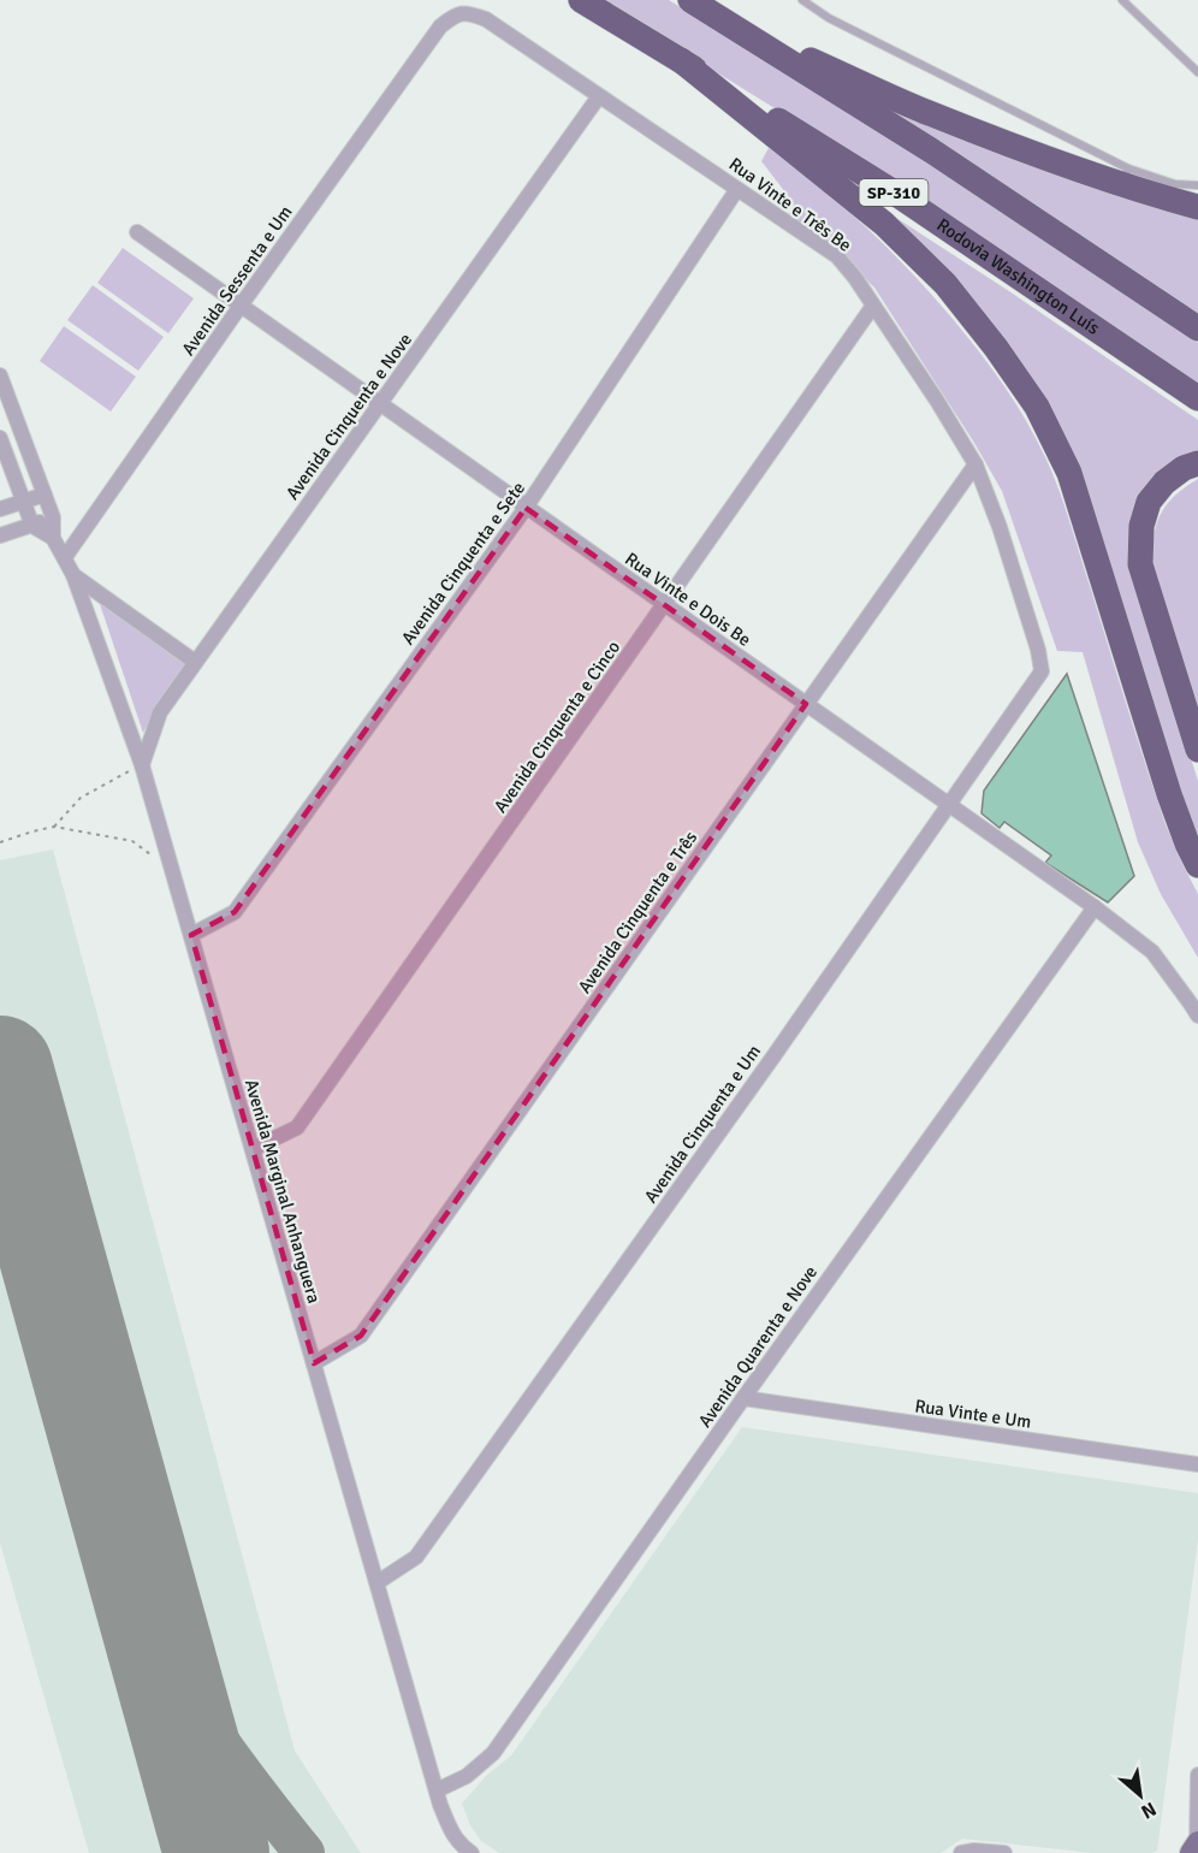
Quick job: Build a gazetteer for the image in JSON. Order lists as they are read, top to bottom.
{
  "streets": {
    "highway": ["SP-310", "Rodovia Washington Luís"],
    "street": [
      "Rua Vinte e Três Be",
      "Avenida Sessenta e Um",
      "Avenida Cinquenta e Nove",
      "Avenida Cinquenta e Sete",
      "Rua Vinte e Dois Be",
      "Avenida Cinquenta e Cinco",
      "Avenida Cinquenta e Três",
      "Avenida Cinquenta e Um",
      "Avenida Marginal Anhanguera",
      "Avenida Quarenta e Nove",
      "Rua Vinte e Um"
    ]
  },
  "crossings": [
    ["Rua Vinte e Três Be", "Avenida Sessenta e Um"],
    ["Rua Vinte e Três Be", "Avenida Cinquenta e Nove"],
    ["Rua Vinte e Três Be", "Avenida Cinquenta e Sete"],
    ["Rua Vinte e Três Be", "Avenida Cinquenta e Cinco"],
    ["Rua Vinte e Três Be", "Avenida Cinquenta e Três"],
    ["Rua Vinte e Três Be", "Avenida Cinquenta e Um"],
    ["Avenida Sessenta e Um", "Rua Vinte e Dois Be"],
    ["Avenida Sessenta e Um", "Avenida Marginal Anhanguera"],
    ["Avenida Cinquenta e Nove", "Rua Vinte e Dois Be"],
    ["Avenida Cinquenta e Nove", "Avenida Marginal Anhanguera"],
    ["Avenida Cinquenta e Sete", "Rua Vinte e Dois Be"],
    ["Avenida Cinquenta e Sete", "Avenida Marginal Anhanguera"],
    ["Rua Vinte e Dois Be", "Avenida Cinquenta e Cinco"],
    ["Rua Vinte e Dois Be", "Avenida Cinquenta e Três"],
    ["Rua Vinte e Dois Be", "Avenida Cinquenta e Um"],
    ["Rua Vinte e Dois Be", "Avenida Quarenta e Nove"],
    ["Avenida Cinquenta e Cinco", "Avenida Marginal Anhanguera"],
    ["Avenida Cinquenta e Três", "Avenida Marginal Anhanguera"],
    ["Avenida Cinquenta e Um", "Avenida Marginal Anhanguera"],
    ["Avenida Marginal Anhanguera", "Avenida Quarenta e Nove"],
    ["Avenida Quarenta e Nove", "Rua Vinte e Um"]
  ],
  "north": "bottom right"
}
